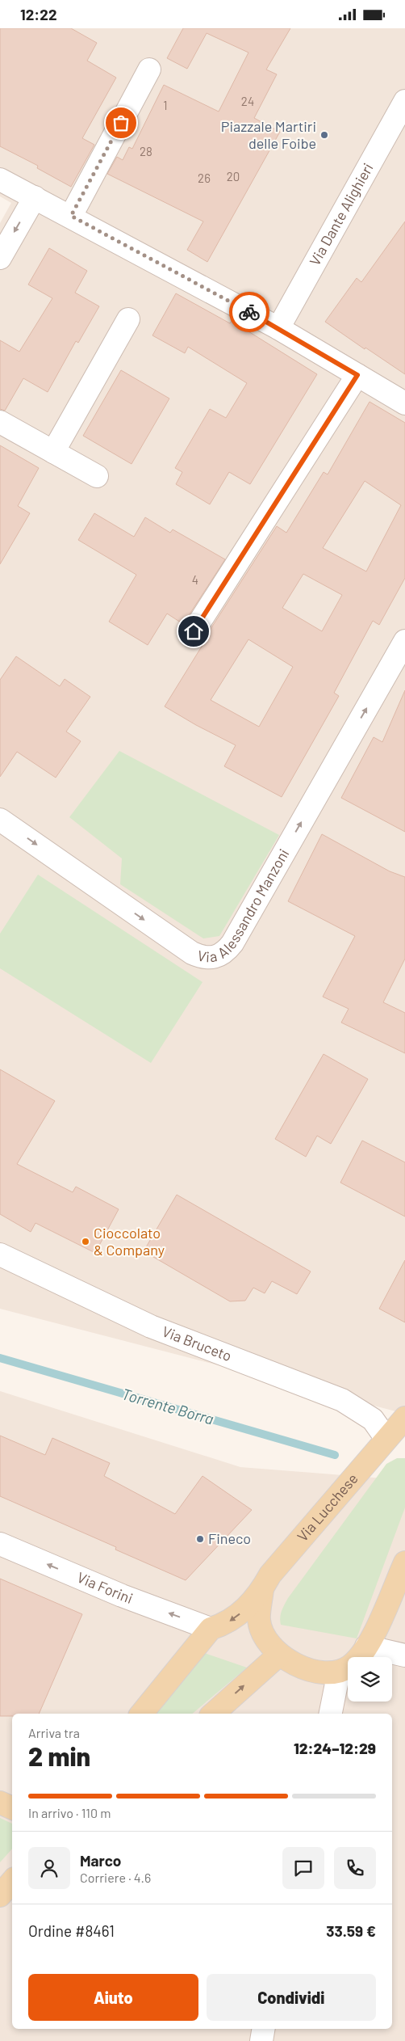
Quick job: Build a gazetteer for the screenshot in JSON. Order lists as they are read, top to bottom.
{
  "streets": {
    "main road": ["Via Lucchese"],
    "street": [
      "Via Dante Alighieri",
      "Via Alessandro Manzoni",
      "Via Bruceto",
      "Via Forini"
    ]
  },
  "crossings": [
    ["Via Bruceto", "Via Lucchese"]
  ],
  "one_way": ["Via Forini"],
  "water": ["Torrente Borra"],
  "places": ["Piazzale Martiri delle Foibe", "Cioccolato & Company", "Fineco"],
  "house_numbers": [
    "24",
    "1",
    "28",
    "20",
    "26",
    "4"
  ],
  "page": {
    "status": "12:22",
    "heading": ["2 min", "Arriva tra", "12:24–12:29"],
    "panel": [
      "Marco",
      "Corriere · 4.6",
      "Ordine #8461",
      "33.59 €"
    ],
    "bar": "In arrivo · 110 m",
    "buttons": ["Aiuto", "Condividi"]
  }
}
